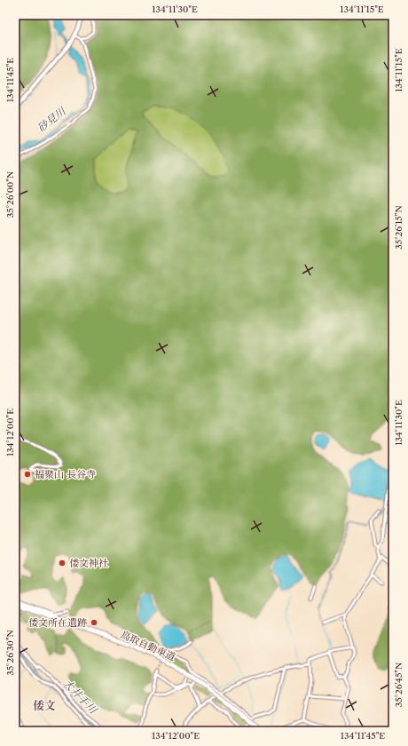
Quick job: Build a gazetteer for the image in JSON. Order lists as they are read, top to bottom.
{
  "streets": {
    "highway": ["鳥取自動車道"]
  },
  "districts": ["倭文"],
  "water": ["砂見川", "大井手川"],
  "places": ["福聚山 長谷寺", "倭文神社", "倭文所在遺跡"],
  "coordinates": [
    "134°11'30\"E",
    "134°11'15\"E",
    "134°11'45\"E",
    "35°26'00\"N",
    "35°26'15\"N",
    "134°12'00\"E",
    "35°26'30\"N",
    "35°26'45\"N"
  ]
}
